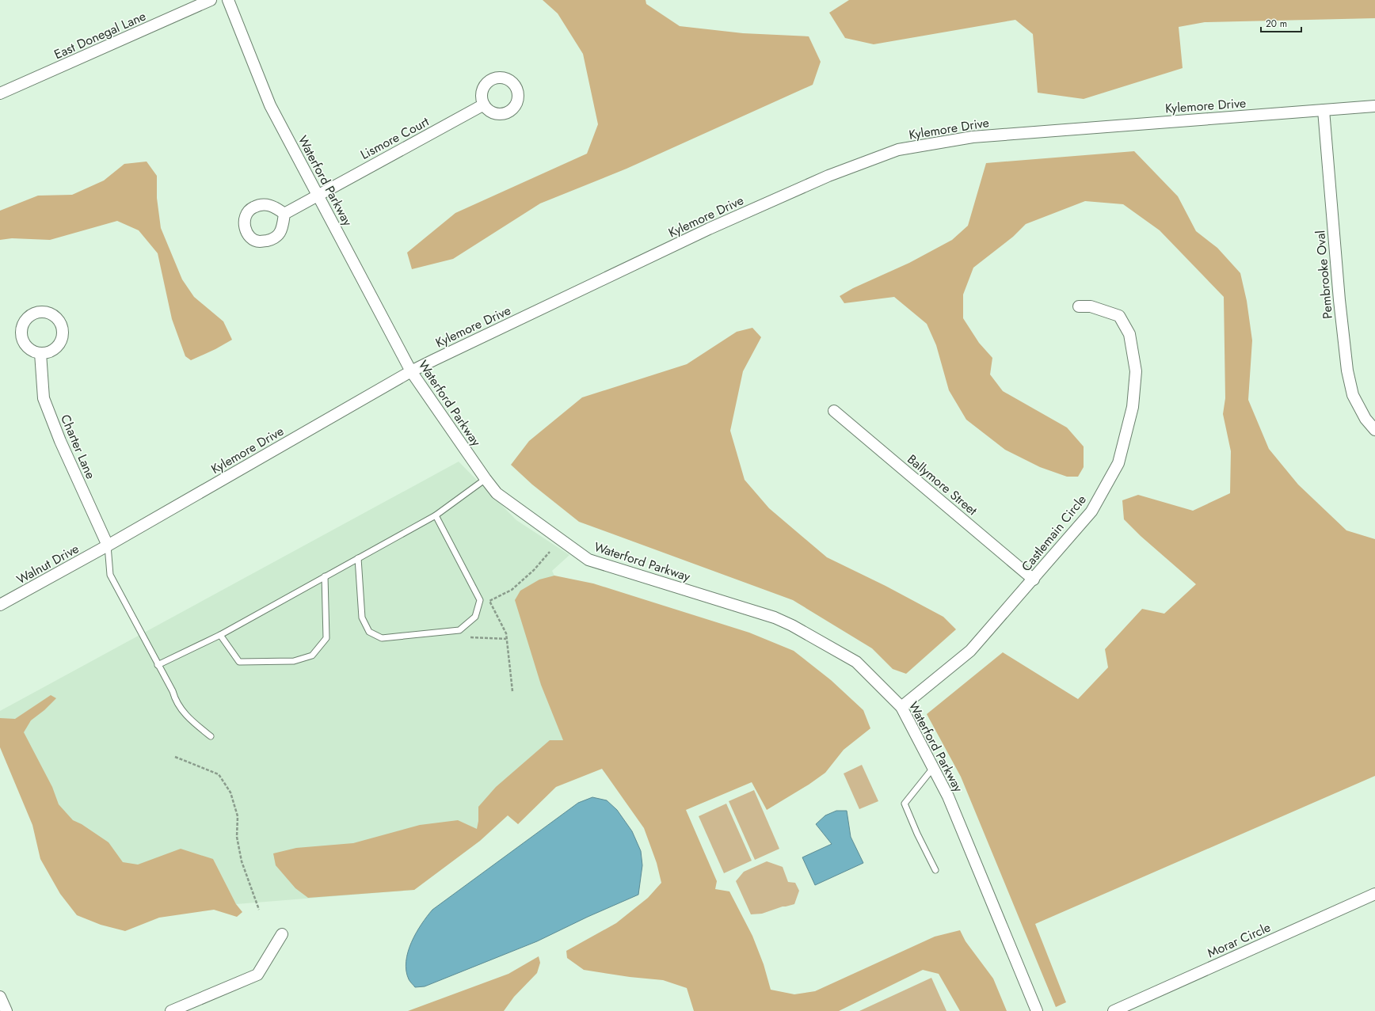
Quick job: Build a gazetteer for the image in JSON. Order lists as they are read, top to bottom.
{
  "streets": {
    "street": [
      "East Donegal Lane",
      "Kylemore Drive",
      "Lismore Court",
      "Waterford Parkway",
      "Pembrooke Oval",
      "Charter Lane",
      "Ballymore Street",
      "Castlemain Circle",
      "Walnut Drive",
      "Morar Circle"
    ]
  },
  "crossings": [
    ["Kylemore Drive", "Waterford Parkway"],
    ["Kylemore Drive", "Pembrooke Oval"],
    ["Kylemore Drive", "Charter Lane"],
    ["Kylemore Drive", "Walnut Drive"],
    ["Lismore Court", "Waterford Parkway"],
    ["Waterford Parkway", "Castlemain Circle"],
    ["Charter Lane", "Walnut Drive"],
    ["Ballymore Street", "Castlemain Circle"]
  ],
  "scale_bar": "20 m"
}
